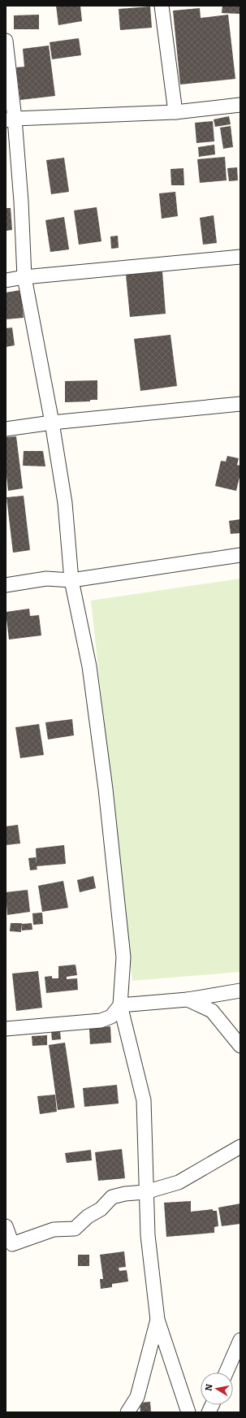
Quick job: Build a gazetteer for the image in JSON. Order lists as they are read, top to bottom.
{
  "north": "left"
}
